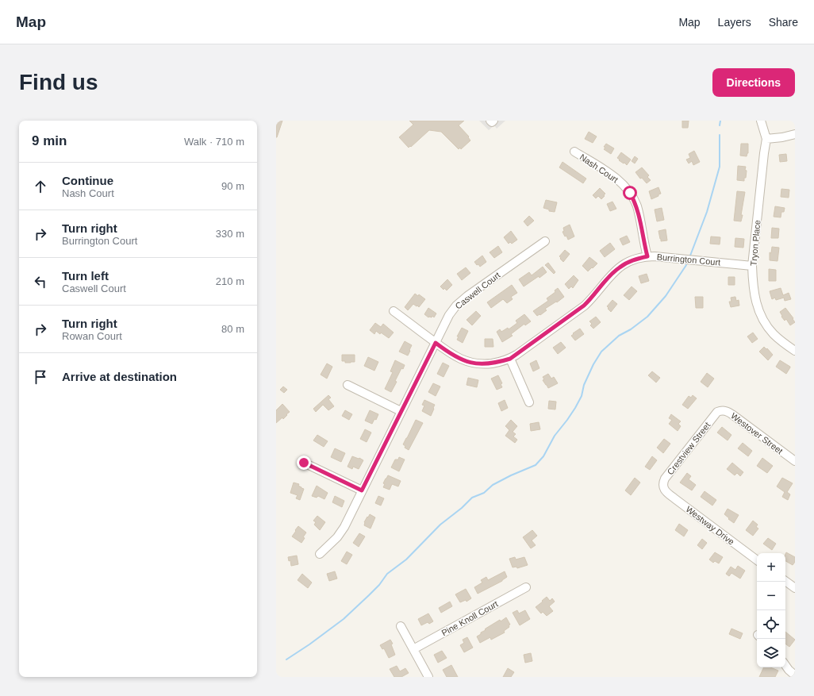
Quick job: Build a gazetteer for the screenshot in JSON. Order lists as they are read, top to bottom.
{
  "streets": {
    "street": [
      "Nash Court",
      "Tryon Place",
      "Burrington Court",
      "Caswell Court",
      "Westover Street",
      "Crestview Street",
      "Westway Drive",
      "Pine Knoll Court"
    ]
  },
  "crossings": [
    ["Nash Court", "Burrington Court"],
    ["Tryon Place", "Burrington Court"],
    ["Burrington Court", "Caswell Court"],
    ["Westover Street", "Crestview Street"],
    ["Crestview Street", "Westway Drive"]
  ],
  "page": {
    "header": "Map",
    "nav": ["Map", "Layers", "Share"],
    "buttons": "Directions",
    "title": "Find us",
    "heading": ["9 min", "Walk · 710 m"],
    "list": [
      ["Continue", "Nash Court", "90 m"],
      ["Turn right", "Burrington Court", "330 m"],
      ["Turn left", "Caswell Court", "210 m"],
      ["Turn right", "Rowan Court", "80 m"],
      "Arrive at destination"
    ],
    "map_buttons": ["+", "−"]
  }
}
